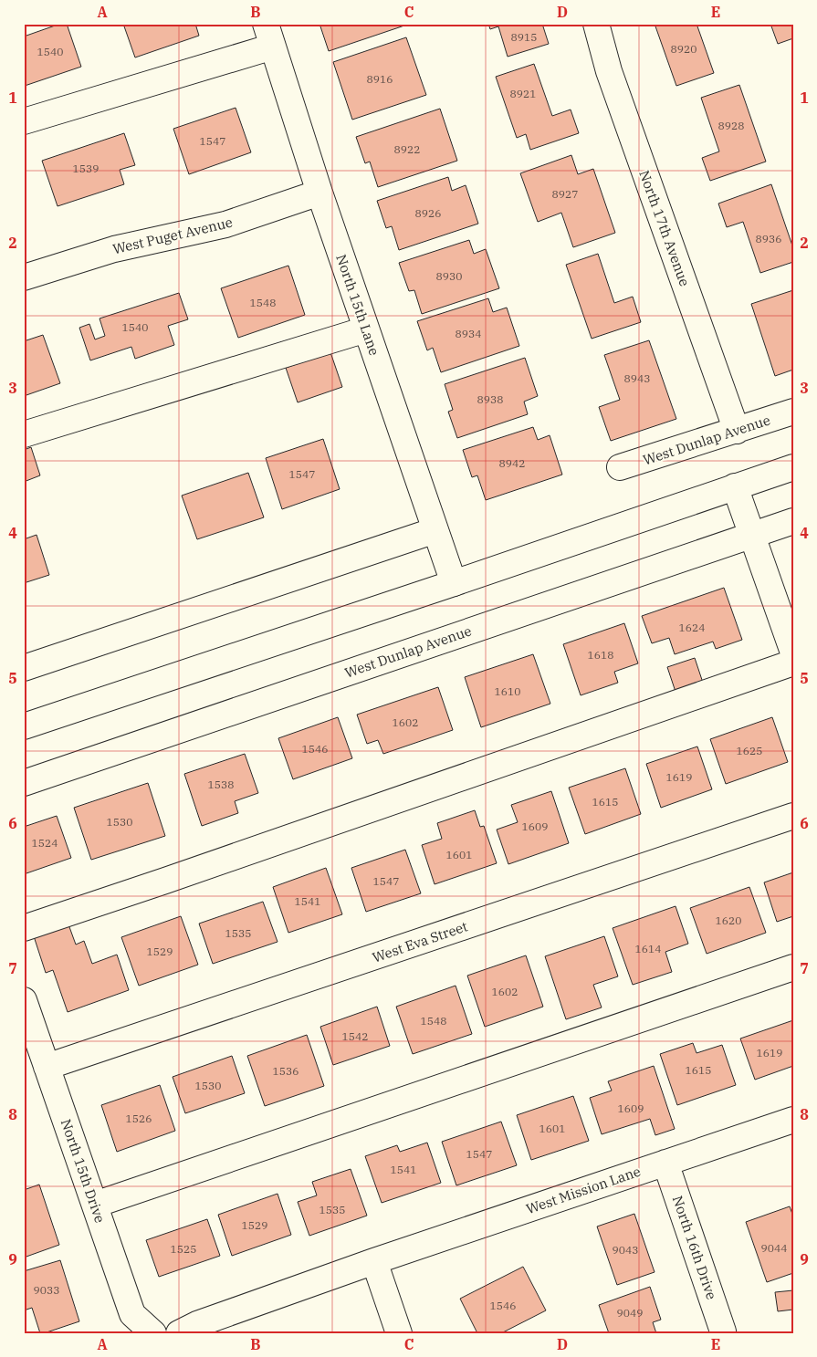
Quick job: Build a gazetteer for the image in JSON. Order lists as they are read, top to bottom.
{
  "streets": {
    "street": [
      "North 17th Avenue",
      "West Puget Avenue",
      "North 15th Lane",
      "West Dunlap Avenue",
      "West Eva Street",
      "North 15th Drive",
      "West Mission Lane",
      "North 16th Drive"
    ]
  },
  "crossings": [
    ["North 17th Avenue", "West Dunlap Avenue"],
    ["West Puget Avenue", "North 15th Lane"],
    ["West Eva Street", "North 15th Drive"],
    ["West Mission Lane", "North 16th Drive"]
  ],
  "house_numbers": [
    "8915",
    "8920",
    "1540",
    "8916",
    "8921",
    "8928",
    "1547",
    "8922",
    "1539",
    "8927",
    "8926",
    "8936",
    "8930",
    "1548",
    "1540",
    "8934",
    "8943",
    "8938",
    "8942",
    "1547",
    "1624",
    "1618",
    "1610",
    "1602",
    "1546",
    "1625",
    "1619",
    "1538",
    "1615",
    "1530",
    "1609",
    "1524",
    "1601",
    "1547",
    "1541",
    "1620",
    "1535",
    "1614",
    "1529",
    "1602",
    "1548",
    "1542",
    "1619",
    "1615",
    "1536",
    "1530",
    "1609",
    "1526",
    "1601",
    "1547",
    "1541",
    "1535",
    "1529",
    "9044",
    "1525",
    "9043",
    "9033",
    "1546",
    "9049"
  ],
  "grid": {
    "columns": [
      "A",
      "B",
      "C",
      "D",
      "E"
    ],
    "rows": [
      "1",
      "2",
      "3",
      "4",
      "5",
      "6",
      "7",
      "8",
      "9"
    ]
  }
}
